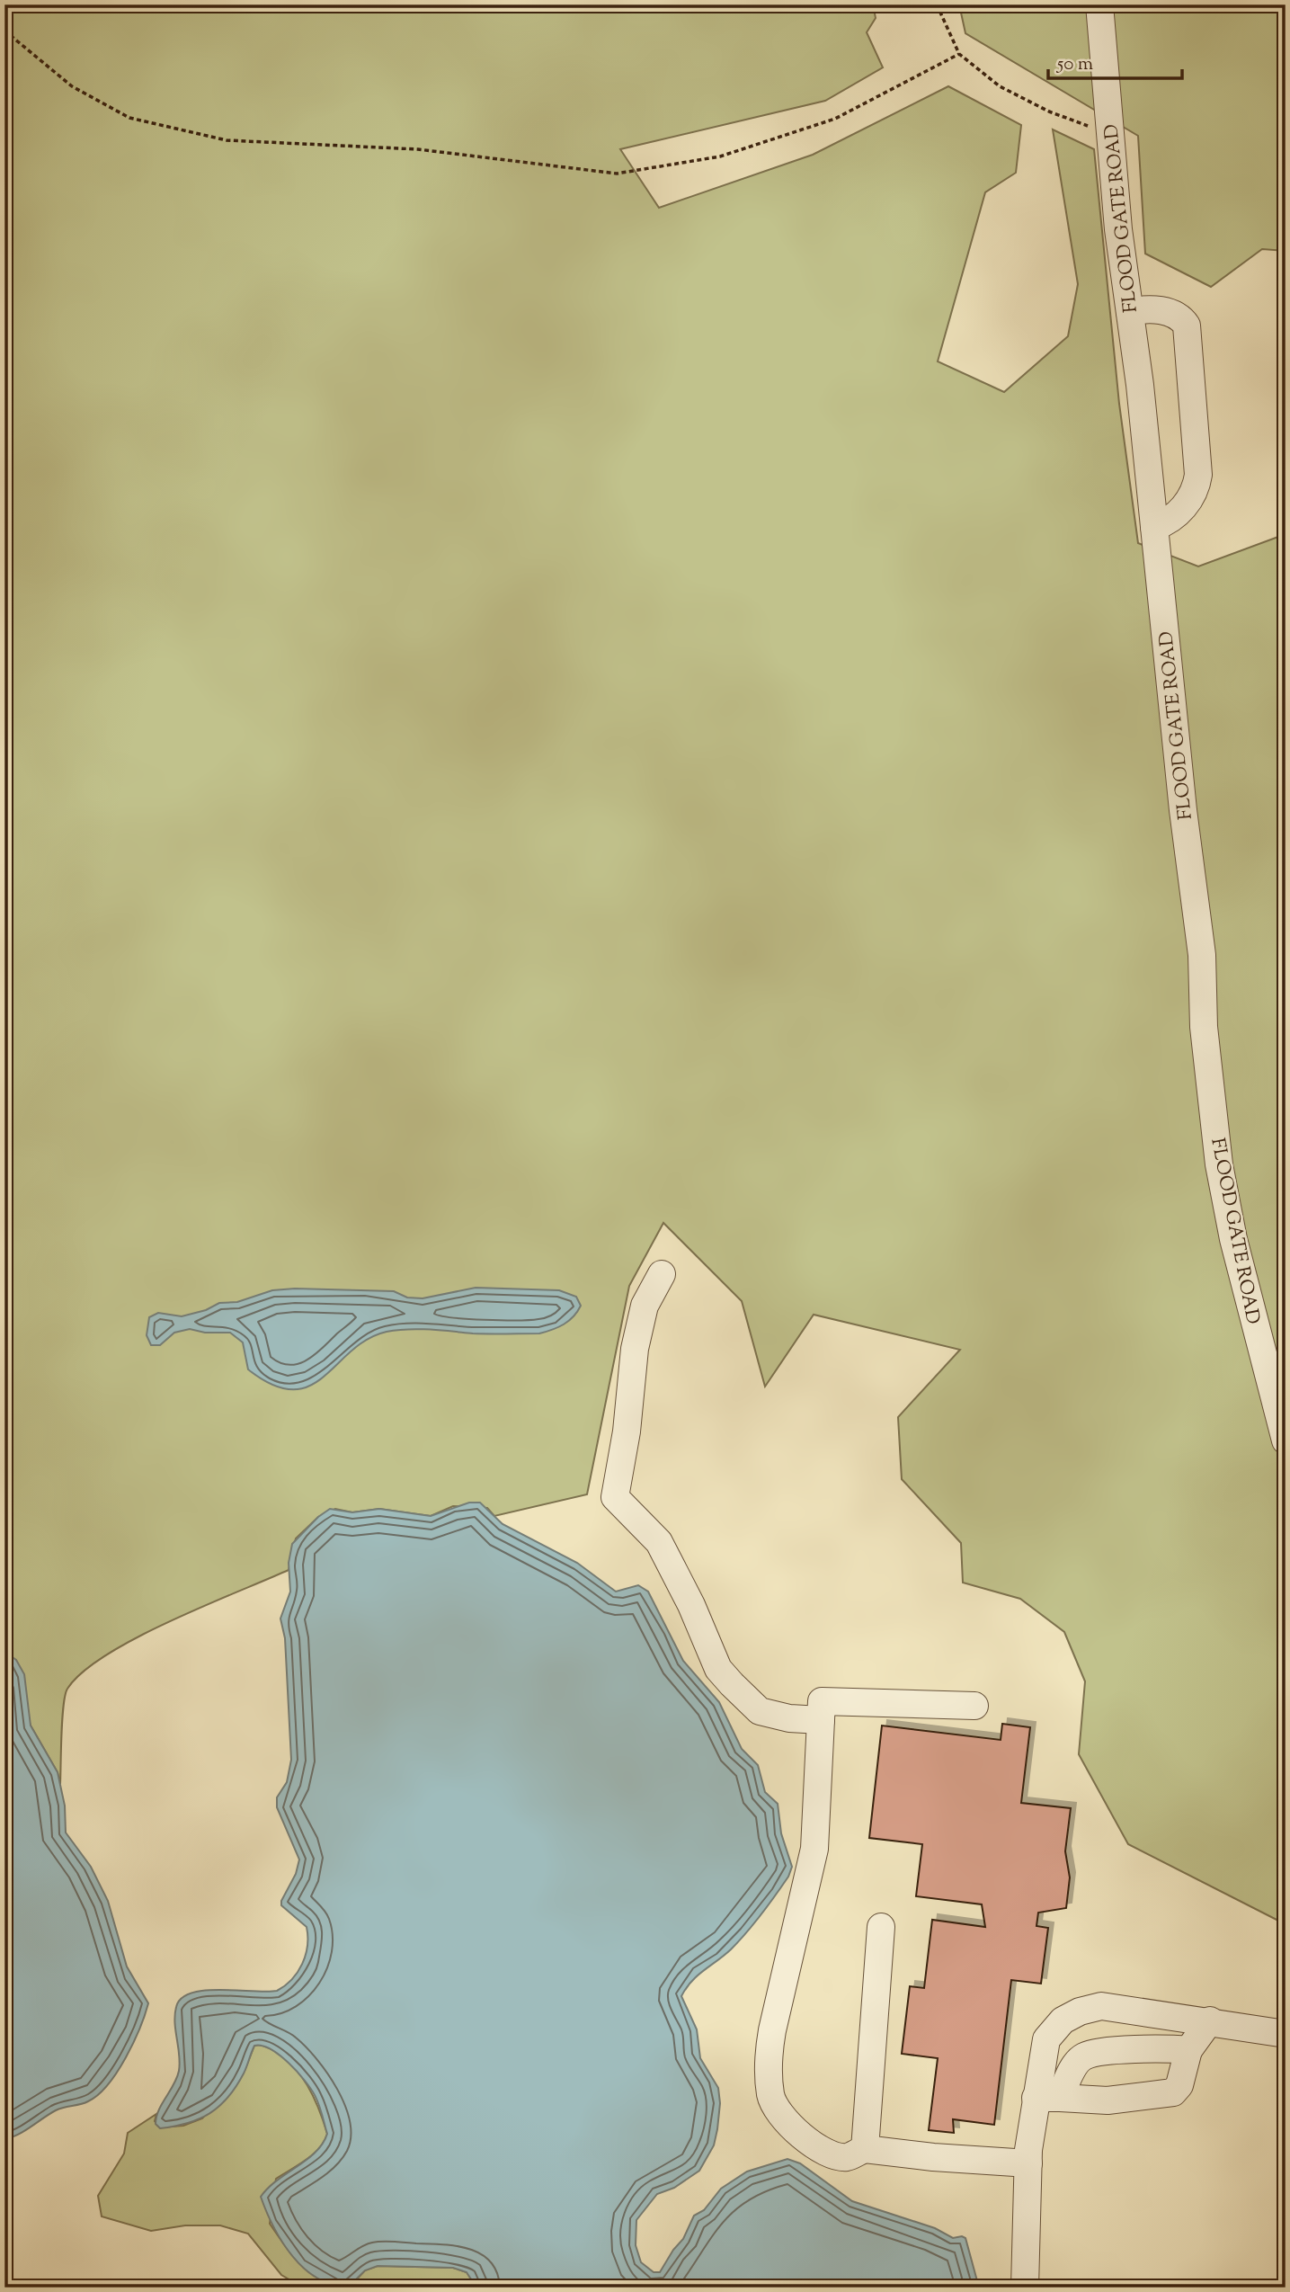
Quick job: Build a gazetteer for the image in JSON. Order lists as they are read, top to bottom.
{
  "streets": {
    "street": ["FLOOD GATE ROAD"]
  },
  "scale_bar": "50 m"
}
